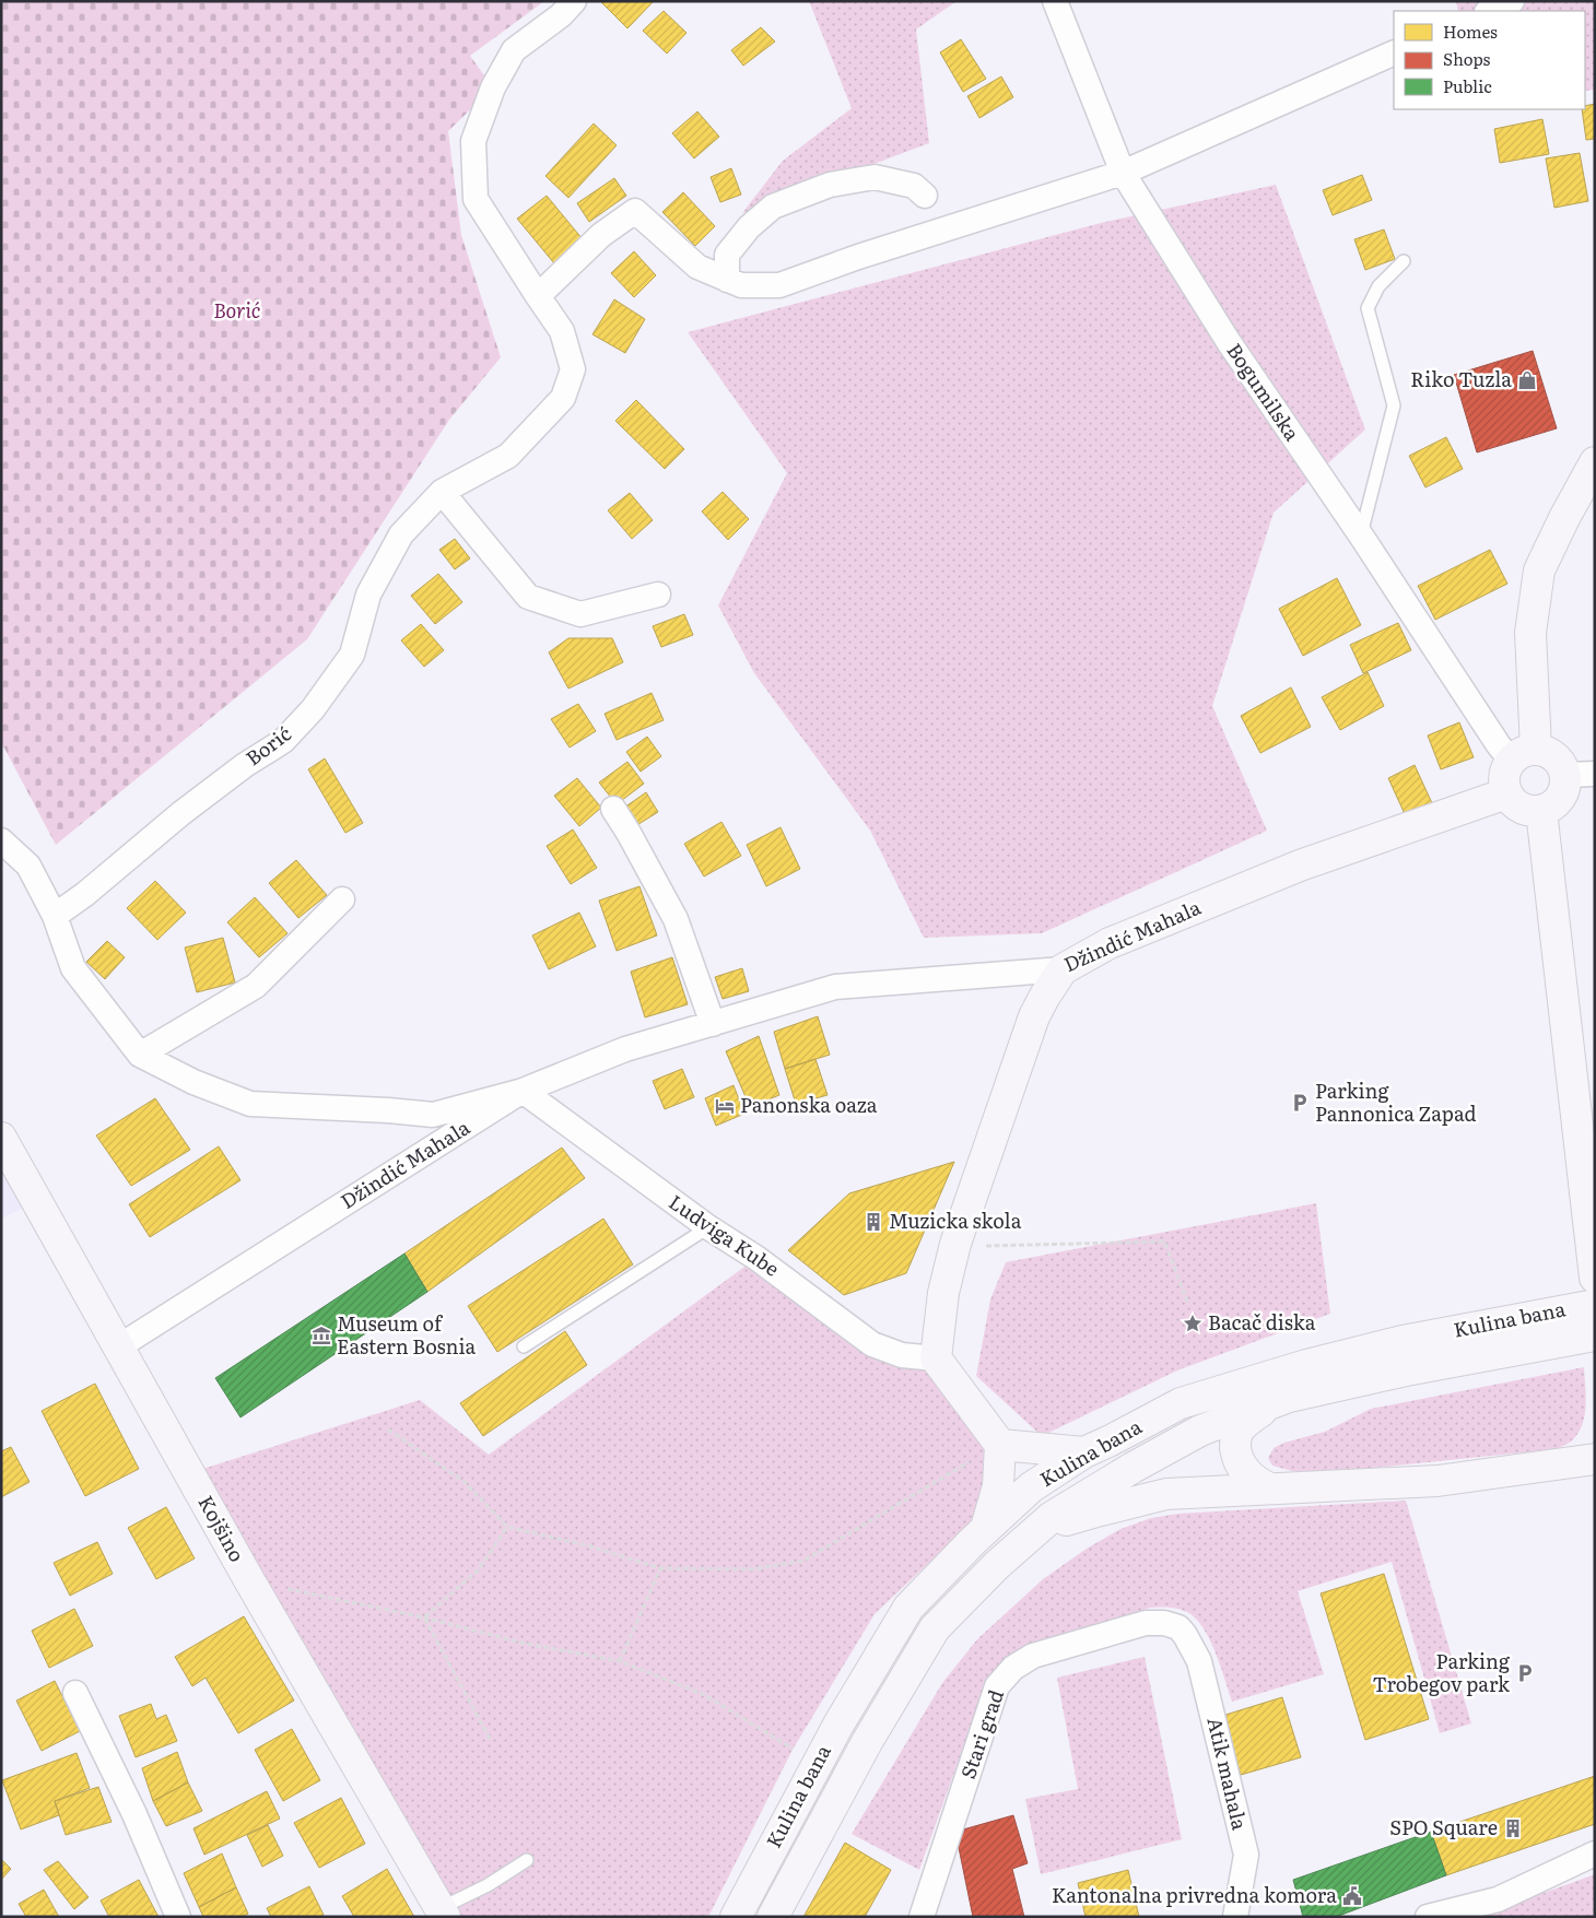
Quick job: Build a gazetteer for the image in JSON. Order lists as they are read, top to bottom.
{
  "streets": {
    "street": [
      "Bogumilska",
      "Borić",
      "Džindić Mahala",
      "Ludviga Kube",
      "Kulina bana",
      "Kojšino",
      "Stari grad",
      "Atik mahala"
    ]
  },
  "crossings": [
    ["Džindić Mahala", "Ludviga Kube"],
    ["Džindić Mahala", "Kojšino"],
    ["Stari grad", "Atik mahala"]
  ],
  "parks": ["Borić"],
  "places": {
    "shop": ["Riko Tuzla"],
    "parking": ["Parking Pannonica Zapad", "Parking Trobegov park"],
    "hotel": ["Panonska oaza"],
    "building": ["Muzicka skola", "SPO Square"],
    "place": ["Bacač diska"],
    "museum": ["Museum of Eastern Bosnia"],
    "public building": ["Kantonalna privredna komora"]
  },
  "legend": ["Homes", "Shops", "Public"]
}
